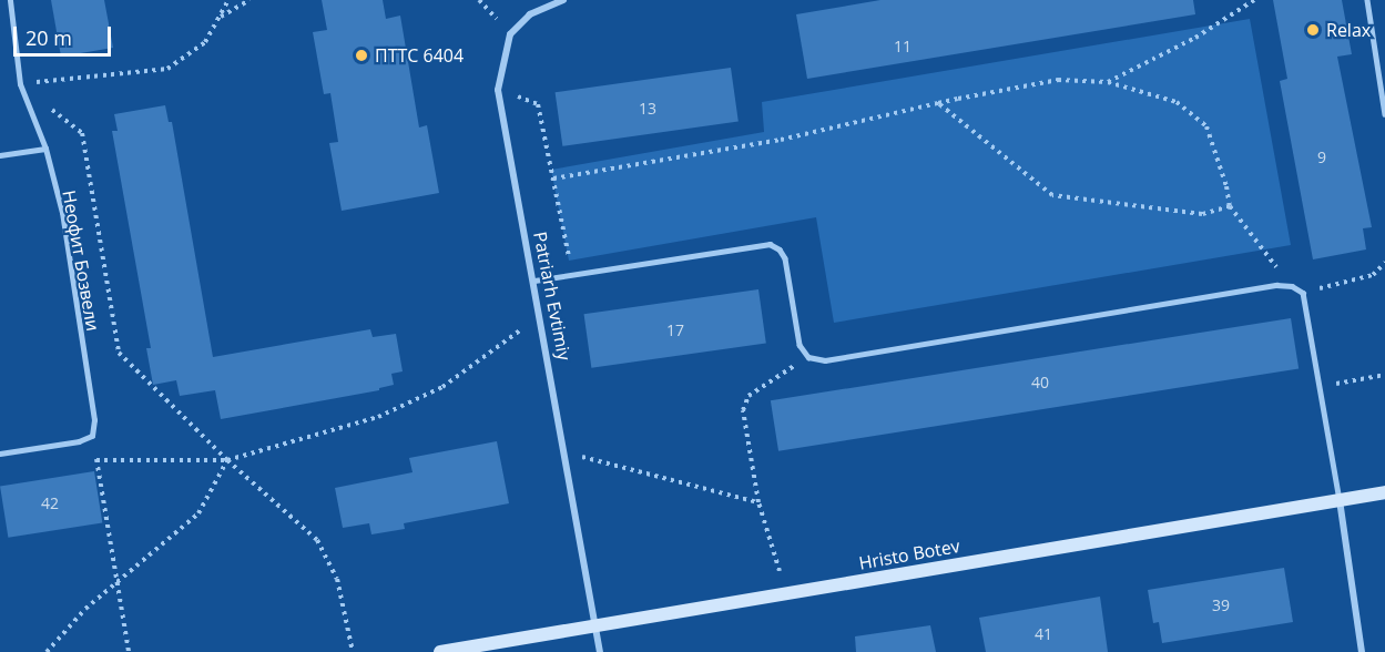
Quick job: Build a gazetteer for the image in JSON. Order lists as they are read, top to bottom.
{
  "streets": {
    "street": ["Patriarh Evtimiy", "Hristo Botev"],
    "lane": ["Неофит Бозвели"]
  },
  "crossings": [
    ["Patriarh Evtimiy", "Hristo Botev"]
  ],
  "places": ["Relax", "ПТТС 6404"],
  "house_numbers": [
    "11",
    "13",
    "9",
    "17",
    "40",
    "42",
    "39",
    "41"
  ],
  "scale_bar": "20 m"
}
